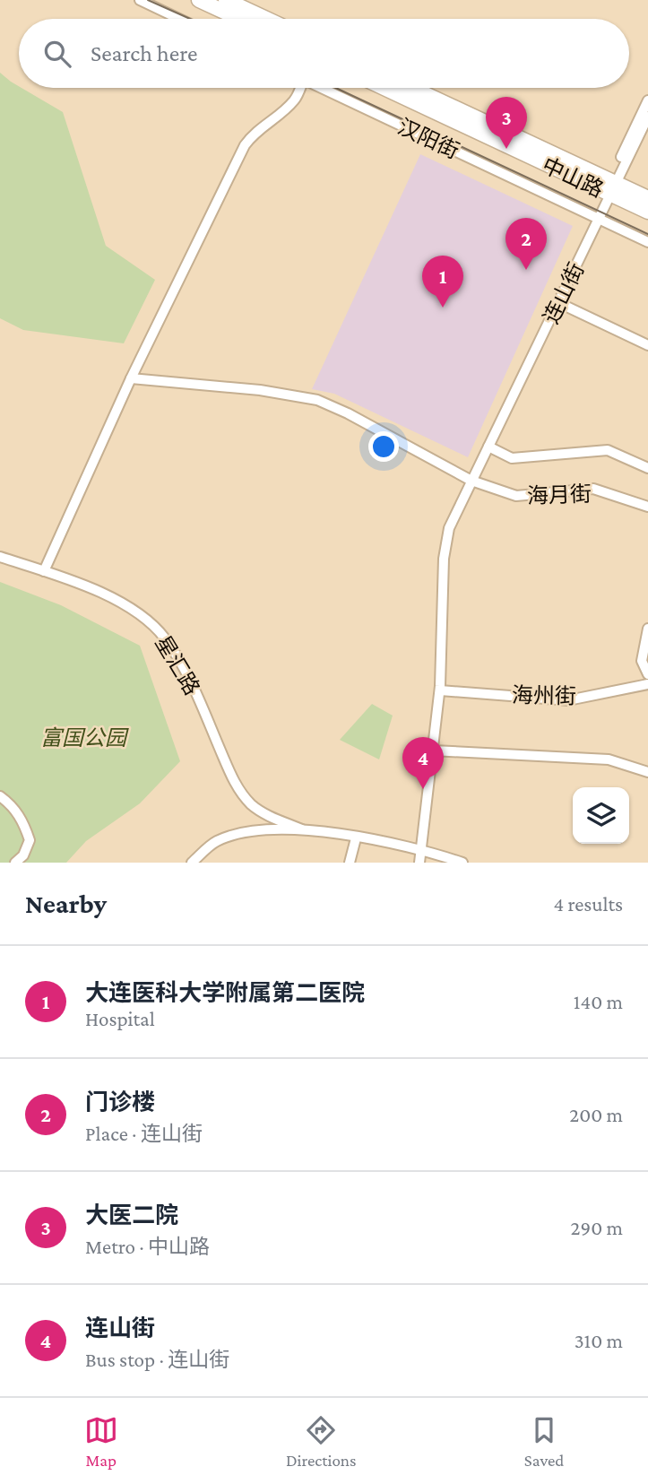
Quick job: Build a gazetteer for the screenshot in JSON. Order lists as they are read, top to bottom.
{
  "streets": {
    "highway": ["中山路"],
    "street": [
      "汉阳街",
      "连山街",
      "海月街",
      "星汇路",
      "海州街"
    ]
  },
  "crossings": [
    ["汉阳街", "连山街"],
    ["中山路", "连山街"],
    ["连山街", "海月街"],
    ["连山街", "海州街"]
  ],
  "parks": ["富国公园"],
  "page": {
    "search": "Search here",
    "pins": [
      "3",
      "2",
      "1",
      "4"
    ],
    "heading": ["Nearby", "4 results"],
    "list": [
      {
        "mark": "1",
        "name": "大连医科大学附属第二医院",
        "note": "Hospital",
        "value": "140 m"
      },
      {
        "mark": "2",
        "name": "门诊楼",
        "note": "Place · 连山街",
        "value": "200 m"
      },
      {
        "mark": "3",
        "name": "大医二院",
        "note": "Metro · 中山路",
        "value": "290 m"
      },
      {
        "mark": "4",
        "name": "连山街",
        "note": "Bus stop · 连山街",
        "value": "310 m"
      }
    ],
    "nav": ["Map", "Directions", "Saved"]
  }
}
